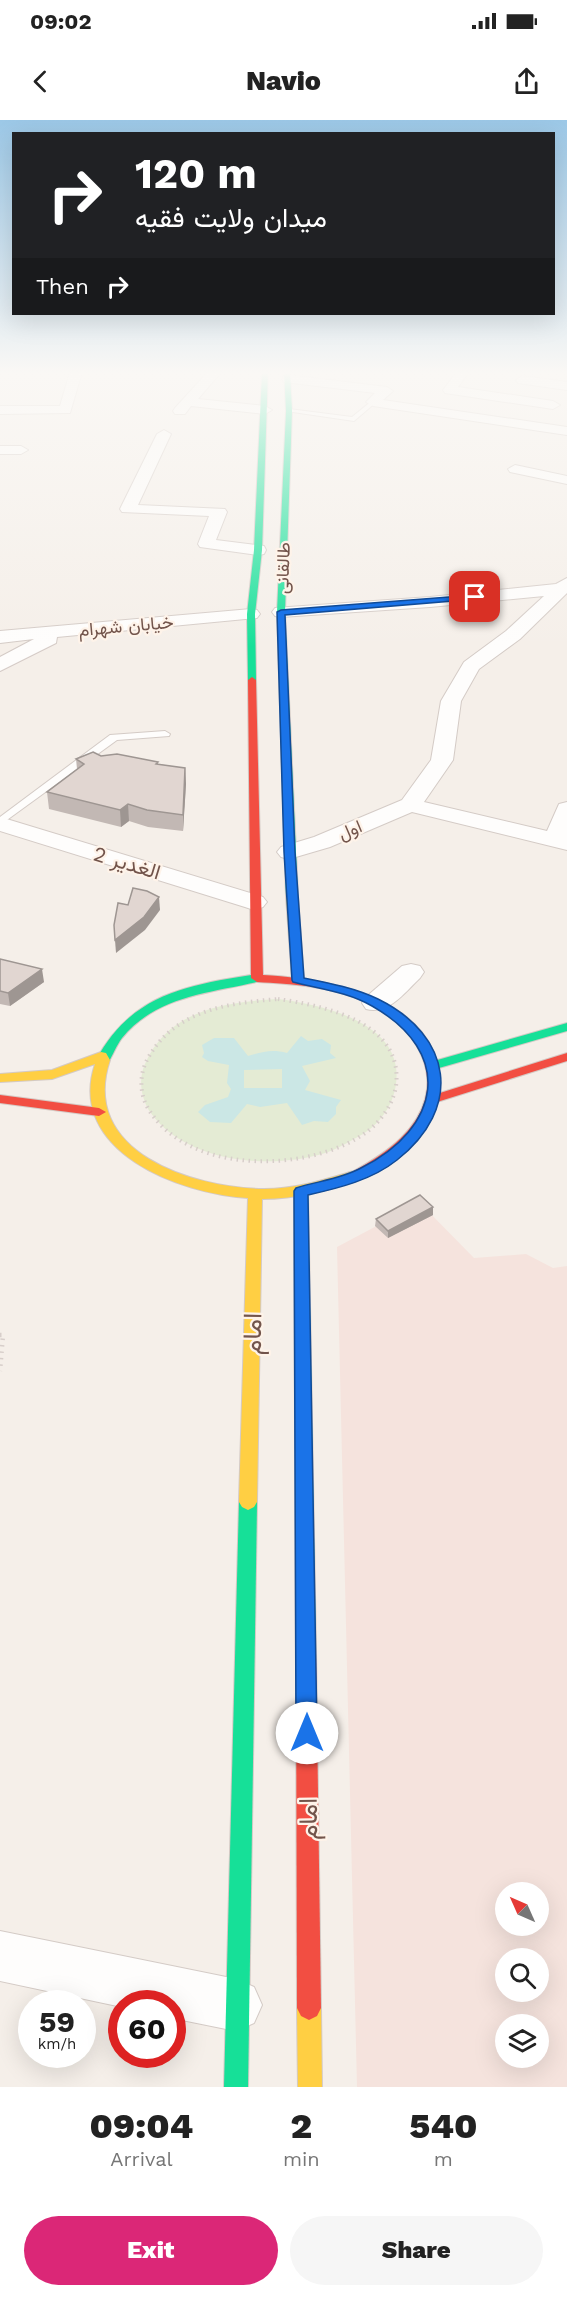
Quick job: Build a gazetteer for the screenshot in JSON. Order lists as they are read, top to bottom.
{
  "streets": {
    "main road": ["طالقانی", "امام"],
    "street": ["خیابان شهرام", "اول", "2 الغدیر"]
  },
  "crossings": [
    ["طالقانی", "خیابان شهرام"],
    ["طالقانی", "اول"],
    ["طالقانی", "2 الغدیر"]
  ],
  "north": "top left",
  "page": {
    "status": "09:02",
    "header": "Navio",
    "turn": ["120 m", "میدان ولایت فقیه"],
    "then": "Then",
    "speed": "59 km/h",
    "limit": "60",
    "eta": [
      "09:04",
      "Arrival",
      "2",
      "min",
      "540",
      "m"
    ],
    "buttons": ["Exit", "Share"]
  }
}
